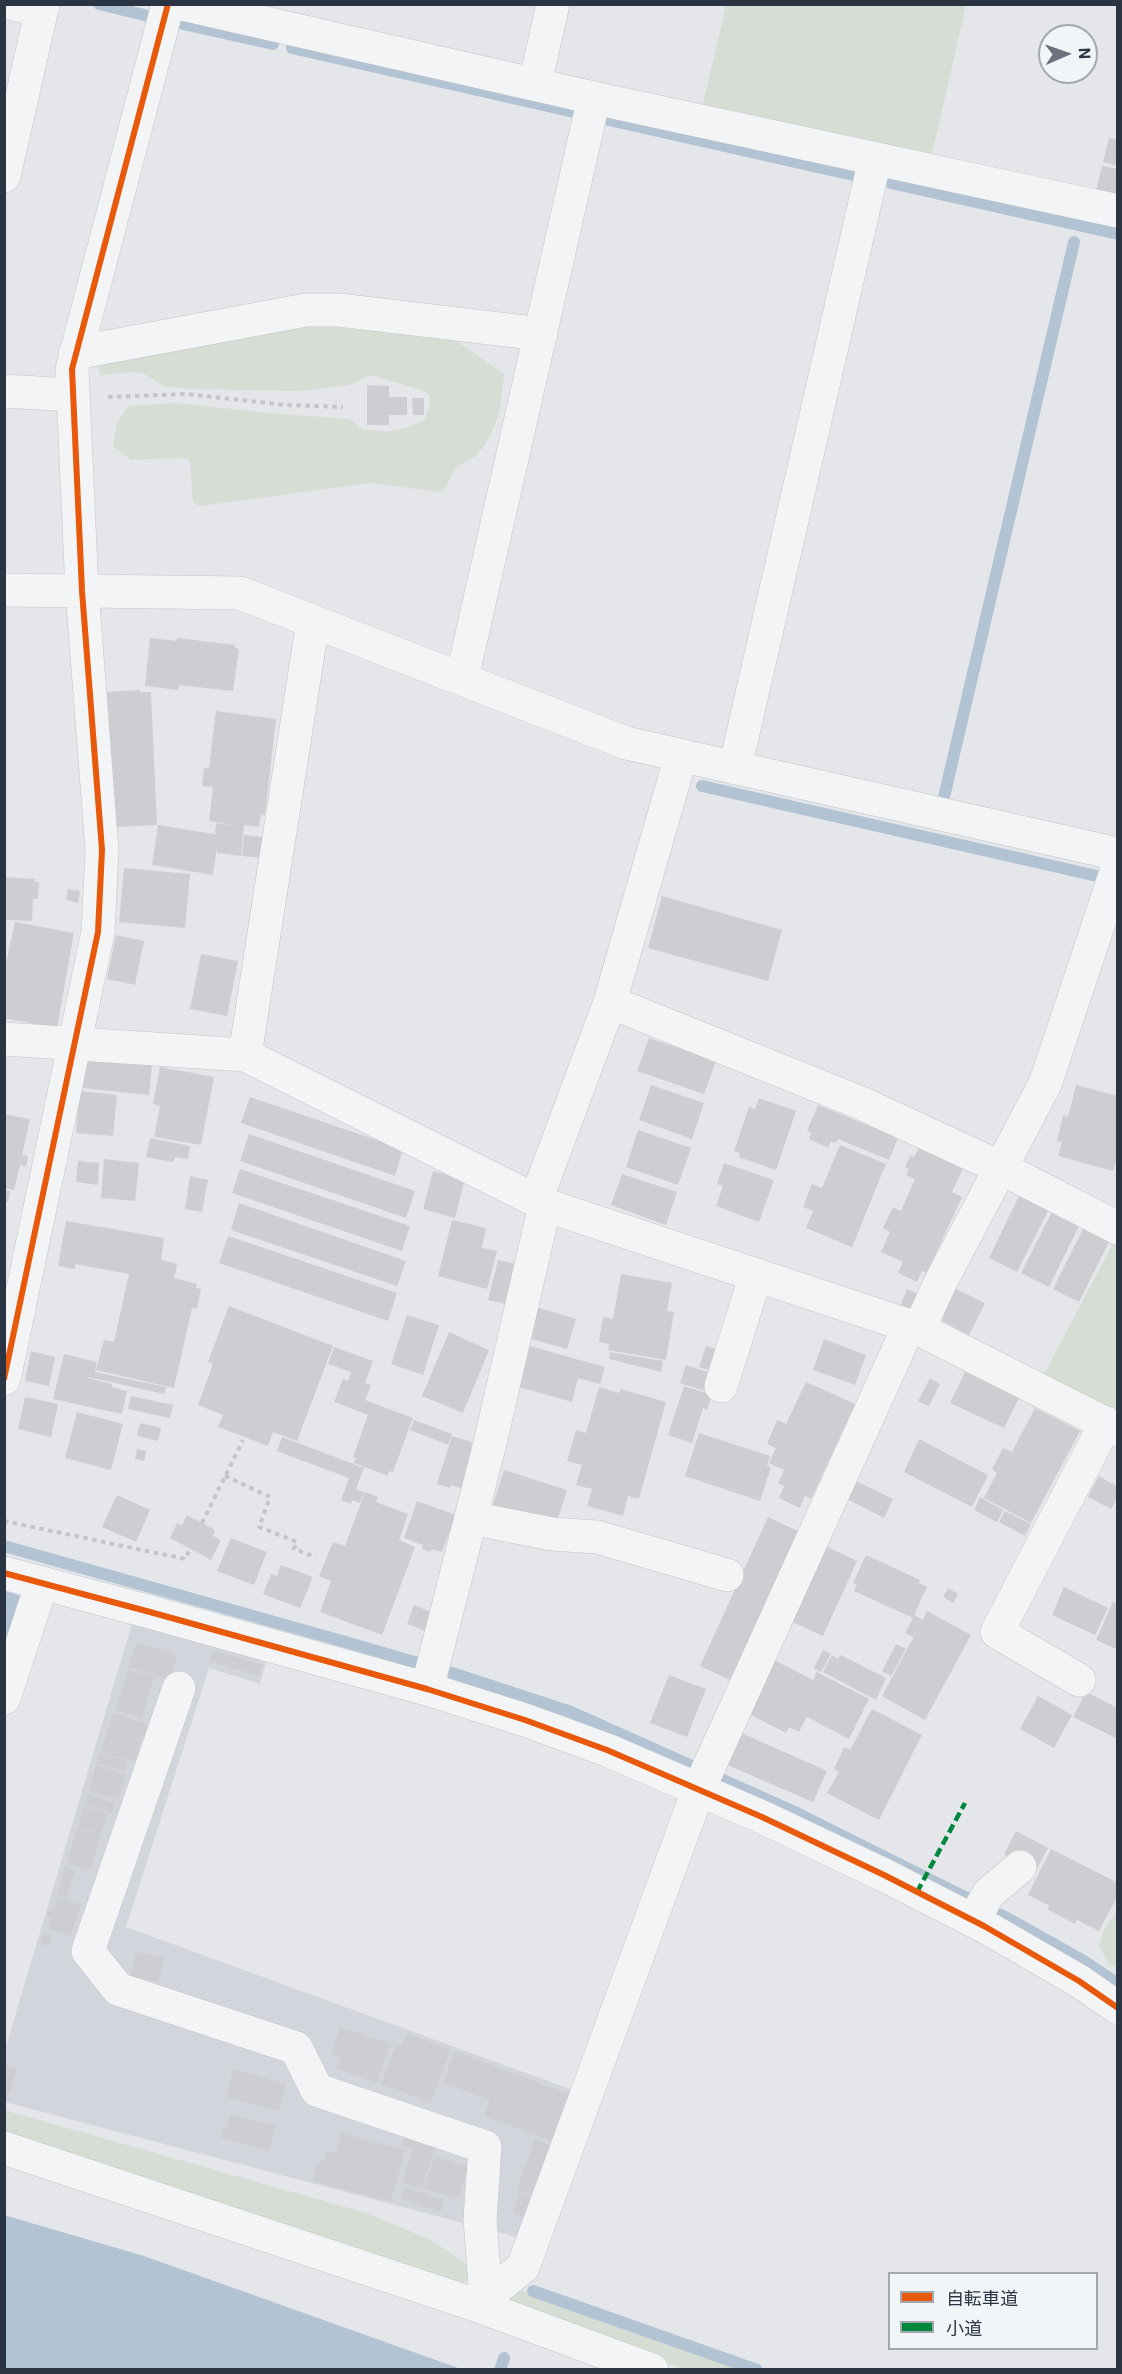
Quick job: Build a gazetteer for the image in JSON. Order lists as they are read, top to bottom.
{
  "legend": ["自転車道", "小道"],
  "north": "right"
}
